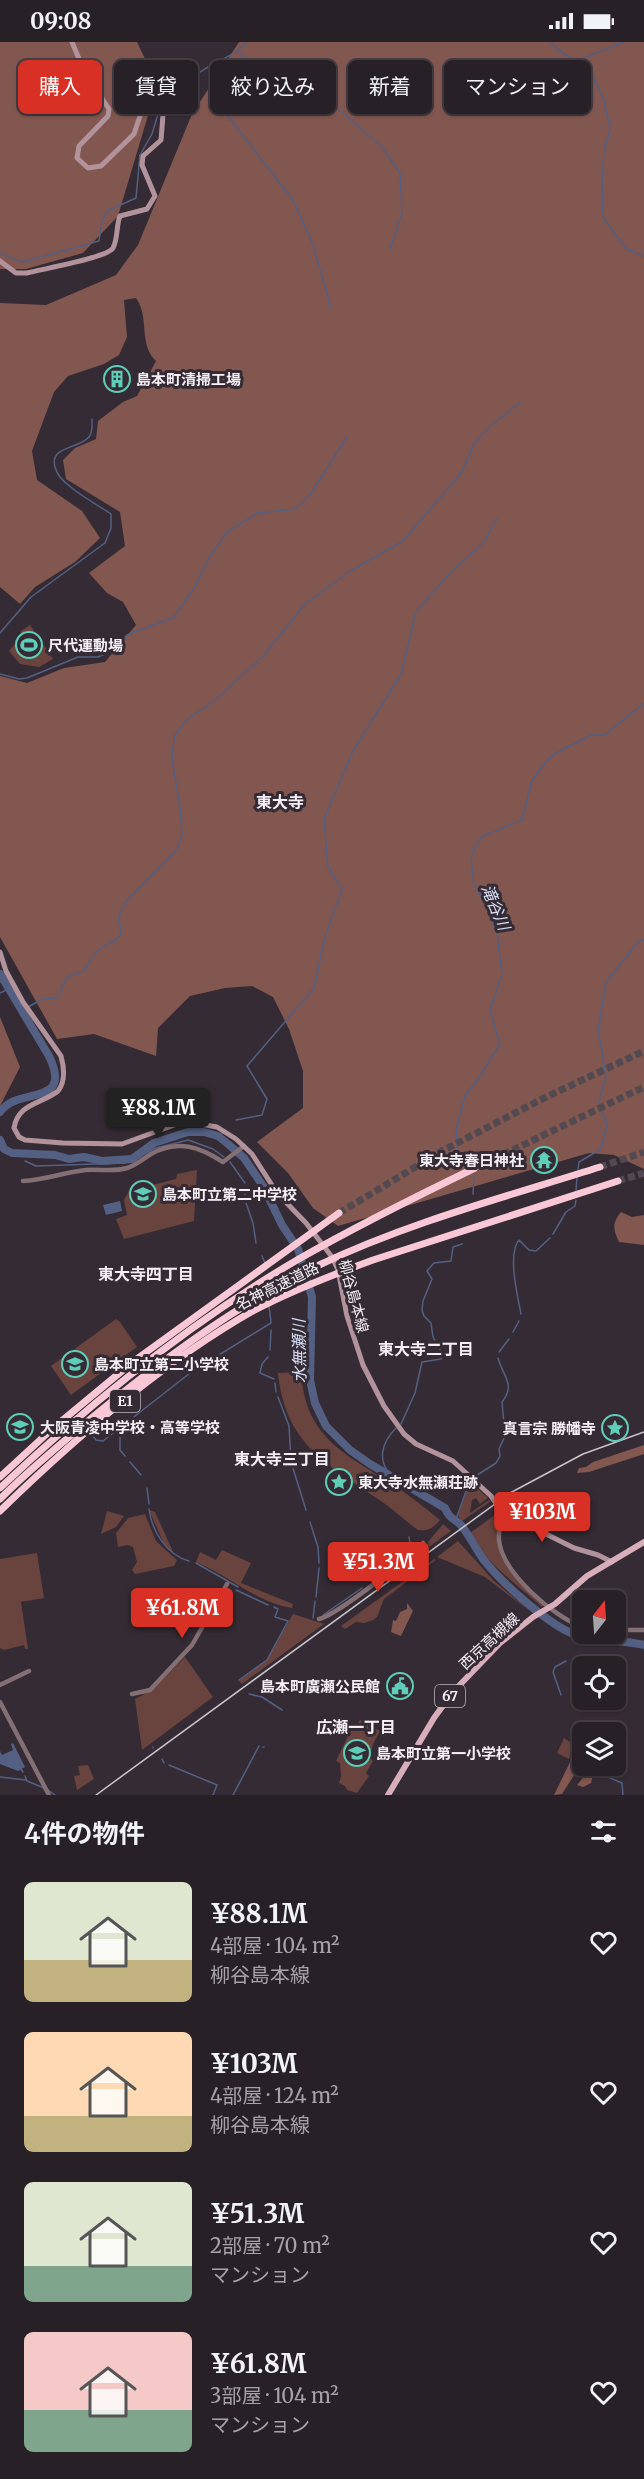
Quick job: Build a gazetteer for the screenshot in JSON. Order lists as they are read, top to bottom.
{
  "streets": {
    "highway": ["名神高速道路", "E1"],
    "main road": ["柳谷島本線", "西京高槻線", "67"]
  },
  "crossings": [
    ["柳谷島本線", "西京高槻線"]
  ],
  "districts": [
    "東大寺",
    "東大寺四丁目",
    "東大寺二丁目",
    "東大寺三丁目",
    "広瀬一丁目"
  ],
  "water": ["滝谷川", "水無瀬川"],
  "places": {
    "building": ["島本町清掃工場"],
    "sports": ["尺代運動場"],
    "temple": ["東大寺春日神社"],
    "school or university": [
      "島本町立第二中学校",
      "島本町立第二小学校",
      "大阪青凌中学校・高等学校",
      "島本町立第一小学校"
    ],
    "place": ["真言宗 勝幡寺", "東大寺水無瀬荘跡"],
    "public building": ["島本町廣瀬公民館"]
  },
  "north": "top",
  "page": {
    "status": "09:08",
    "chip": [
      "購入",
      "賃貸",
      "絞り込み",
      "新着",
      "マンション"
    ],
    "price": [
      "¥88.1M",
      "¥103M",
      "¥51.3M",
      "¥61.8M"
    ],
    "heading": "4件の物件",
    "list": [
      {
        "name": "¥88.1M",
        "note": "4部屋 · 104 m² · 柳谷島本線"
      },
      {
        "name": "¥103M",
        "note": "4部屋 · 124 m² · 柳谷島本線"
      },
      {
        "name": "¥51.3M",
        "note": "2部屋 · 70 m² · マンション"
      },
      {
        "name": "¥61.8M",
        "note": "3部屋 · 104 m² · マンション"
      }
    ]
  }
}
